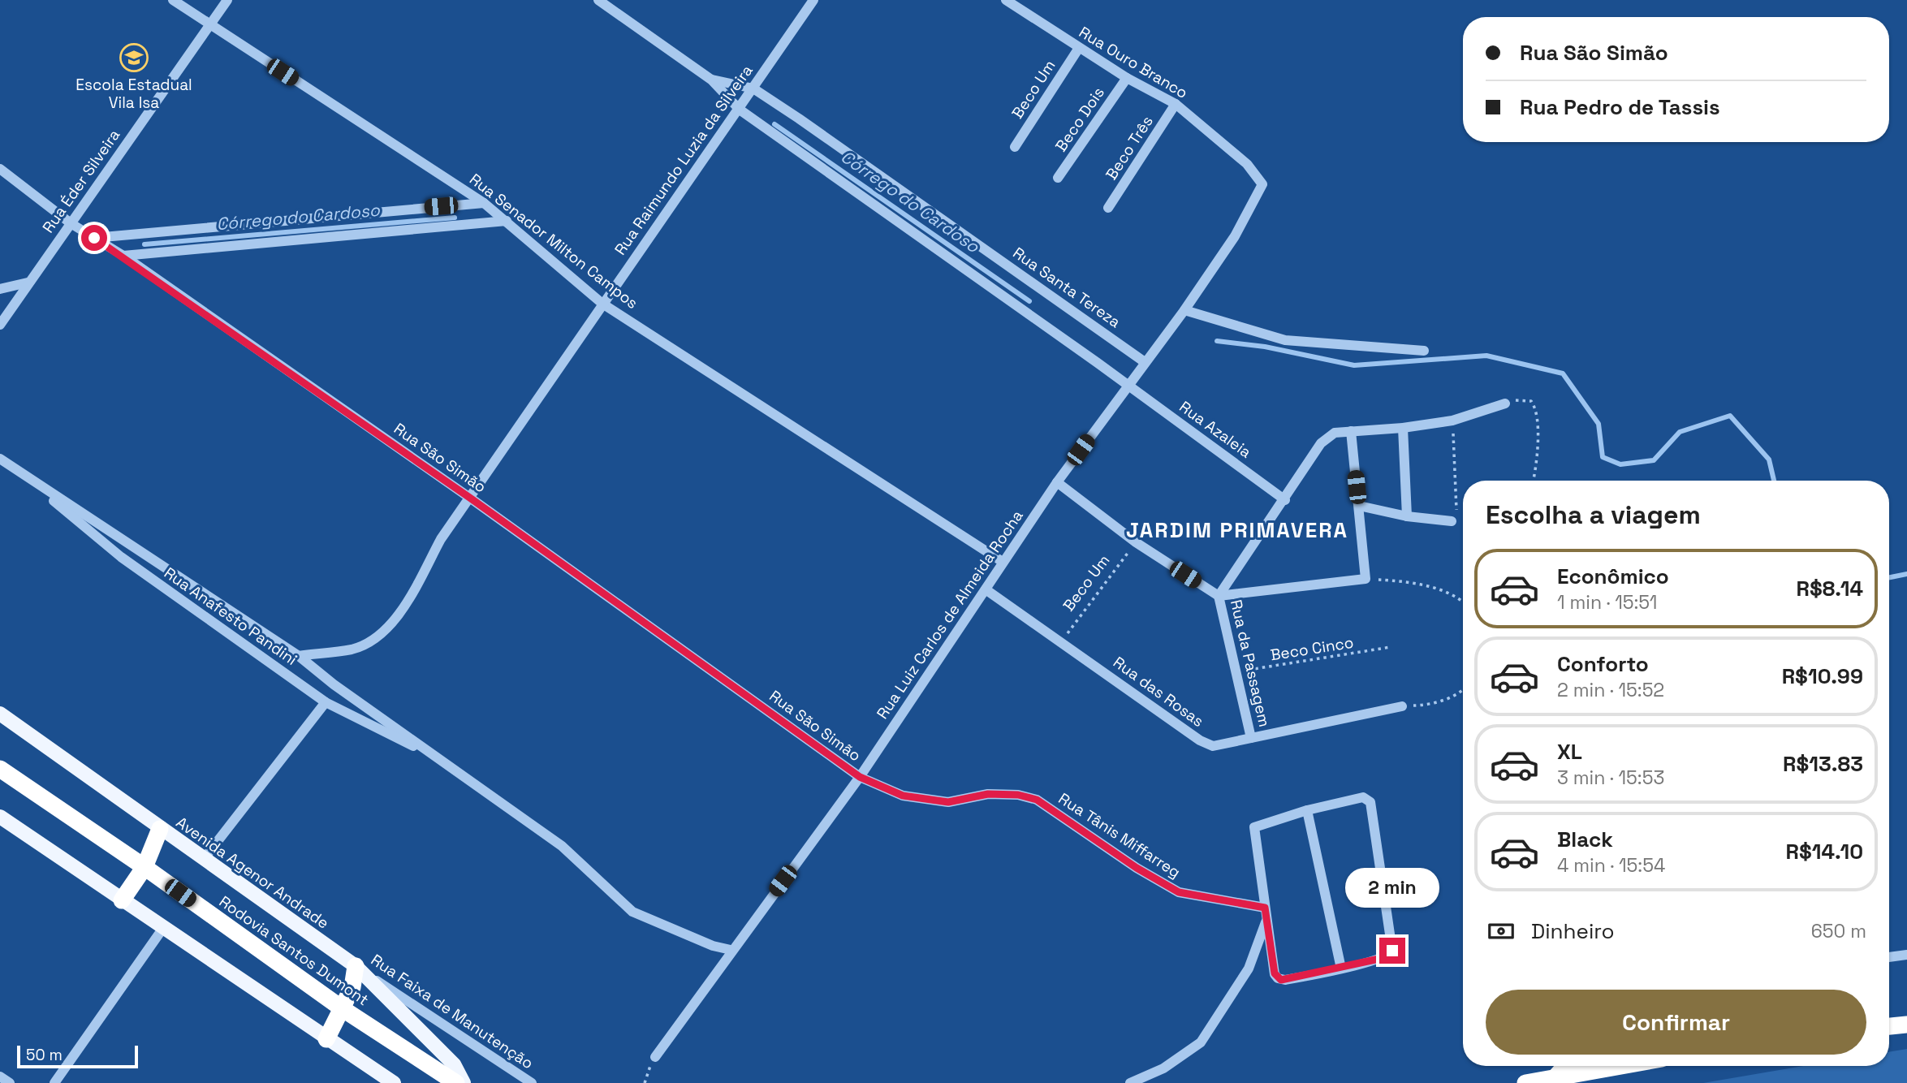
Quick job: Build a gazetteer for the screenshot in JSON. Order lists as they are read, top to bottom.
{
  "streets": {
    "highway": ["Rodovia Santos Dumont"],
    "main road": ["Avenida Agenor Andrade"],
    "street": [
      "Rua Ouro Branco",
      "Beco Um",
      "Beco Dois",
      "Beco Três",
      "Rua Raimundo Luzia da Silveira",
      "Rua Éder Silveira",
      "Rua Senador Milton Campos",
      "Rua Santa Tereza",
      "Rua Azaleia",
      "Rua São Simão",
      "Rua Luiz Carlos de Almeida Rocha",
      "Rua Anafesto Pandini",
      "Rua da Passagem",
      "Rua das Rosas",
      "Rua Tânis Miffarreg",
      "Rua Faixa de Manutenção"
    ],
    "path": ["Beco Cinco"]
  },
  "crossings": [
    ["Rua Ouro Branco", "Beco Um"],
    ["Rua Ouro Branco", "Beco Dois"],
    ["Rua Ouro Branco", "Beco Três"],
    ["Rua Ouro Branco", "Rua Luiz Carlos de Almeida Rocha"],
    ["Beco Um", "Rua das Rosas"],
    ["Rua Raimundo Luzia da Silveira", "Rua Senador Milton Campos"],
    ["Rua Raimundo Luzia da Silveira", "Rua Santa Tereza"],
    ["Rua Raimundo Luzia da Silveira", "Rua São Simão"],
    ["Rua Raimundo Luzia da Silveira", "Rua Anafesto Pandini"],
    ["Rua Éder Silveira", "Rua Senador Milton Campos"],
    ["Rua Éder Silveira", "Rua São Simão"],
    ["Rua Senador Milton Campos", "Rua Luiz Carlos de Almeida Rocha"],
    ["Rua Santa Tereza", "Rua Azaleia"],
    ["Rua Santa Tereza", "Rua Luiz Carlos de Almeida Rocha"],
    ["Rua Azaleia", "Rua Luiz Carlos de Almeida Rocha"],
    ["Rua São Simão", "Rua Luiz Carlos de Almeida Rocha"],
    ["Rua São Simão", "Rua Tânis Miffarreg"],
    ["Rua Luiz Carlos de Almeida Rocha", "Rua Anafesto Pandini"],
    ["Rua Luiz Carlos de Almeida Rocha", "Rua das Rosas"],
    ["Rua Luiz Carlos de Almeida Rocha", "Rua Tânis Miffarreg"],
    ["Beco Cinco", "Rua da Passagem"],
    ["Rua da Passagem", "Rua das Rosas"],
    ["Avenida Agenor Andrade", "Rua Faixa de Manutenção"]
  ],
  "districts": ["JARDIM PRIMAVERA"],
  "water": ["Córrego do Cardoso"],
  "places": {
    "school or university": ["Escola Estadual Vila Isa"]
  },
  "scale_bar": "50 m",
  "page": {
    "banner": ["Rua São Simão", "Rua Pedro de Tassis"],
    "heading": "Escolha a viagem",
    "list": [
      {
        "name": "Econômico",
        "note": "1 min · 15:51",
        "value": "R$8.14"
      },
      {
        "name": "Conforto",
        "note": "2 min · 15:52",
        "value": "R$10.99"
      },
      {
        "name": "XL",
        "note": "3 min · 15:53",
        "value": "R$13.83"
      },
      {
        "name": "Black",
        "note": "4 min · 15:54",
        "value": "R$14.10"
      }
    ],
    "bubble": "2 min",
    "pay": ["Dinheiro", "650 m"],
    "buttons": "Confirmar",
    "scale": "50 m"
  }
}
